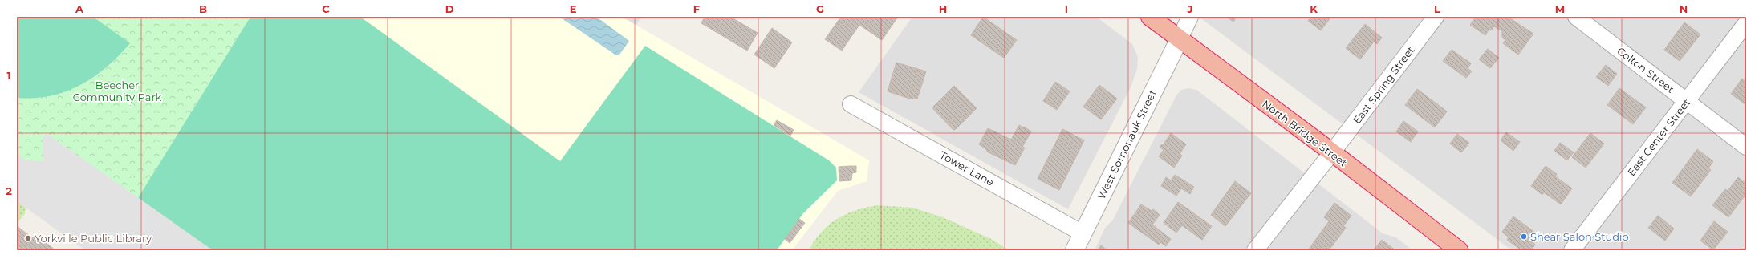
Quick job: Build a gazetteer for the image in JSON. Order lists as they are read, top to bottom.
{
  "streets": {
    "highway": ["North Bridge Street"],
    "street": [
      "Colton Street",
      "East Spring Street",
      "East Center Street",
      "West Somonauk Street",
      "Tower Lane"
    ]
  },
  "crossings": [
    ["Colton Street", "East Center Street"],
    ["East Spring Street", "North Bridge Street"],
    ["North Bridge Street", "West Somonauk Street"],
    ["West Somonauk Street", "Tower Lane"]
  ],
  "parks": ["Beecher Community Park"],
  "places": ["Shear Salon Studio", "Yorkville Public Library"],
  "grid": {
    "columns": [
      "A",
      "B",
      "C",
      "D",
      "E",
      "F",
      "G",
      "H",
      "I",
      "J",
      "K",
      "L",
      "M",
      "N"
    ],
    "rows": ["1", "2"]
  }
}
